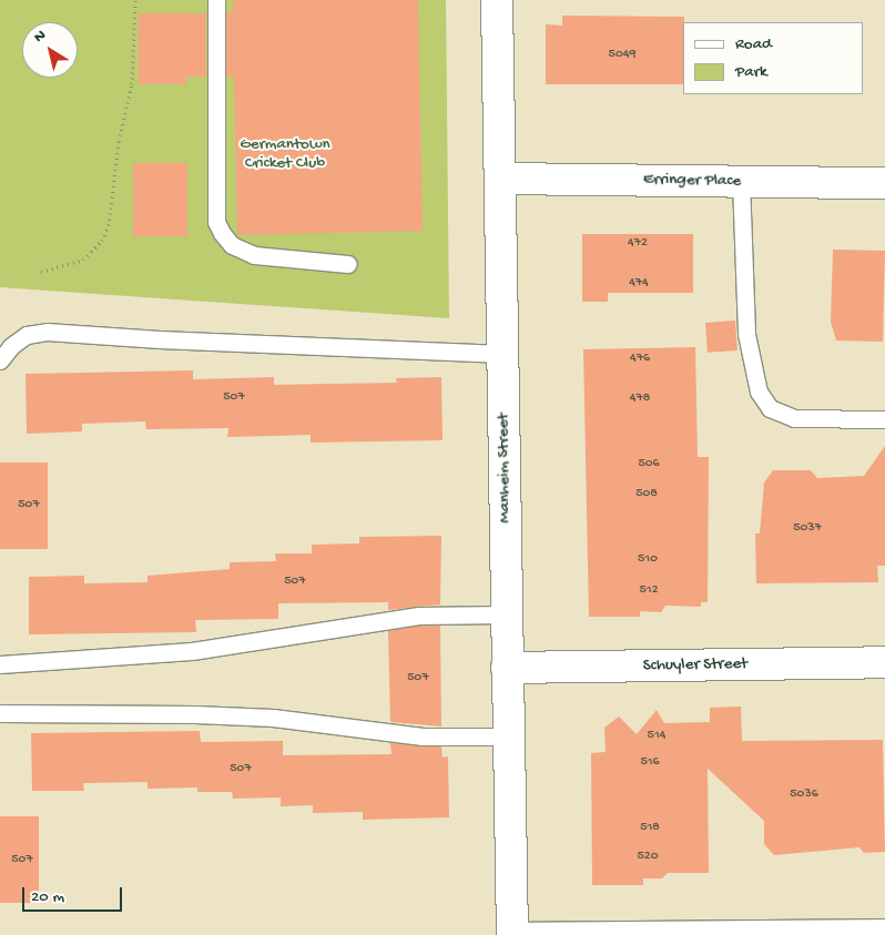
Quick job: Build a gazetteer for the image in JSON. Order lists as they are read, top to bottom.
{
  "streets": {
    "street": ["Erringer Place", "Manheim Street", "Schuyler Street"]
  },
  "crossings": [
    ["Erringer Place", "Manheim Street"],
    ["Manheim Street", "Schuyler Street"]
  ],
  "parks": ["Germantown Cricket Club"],
  "house_numbers": [
    "5049",
    "472",
    "474",
    "476",
    "507",
    "478",
    "506",
    "508",
    "507",
    "5037",
    "510",
    "507",
    "512",
    "507",
    "514",
    "516",
    "507",
    "5036",
    "518",
    "520",
    "507"
  ],
  "legend": ["Road", "Park"],
  "scale_bar": "20 m",
  "north": "top left"
}
